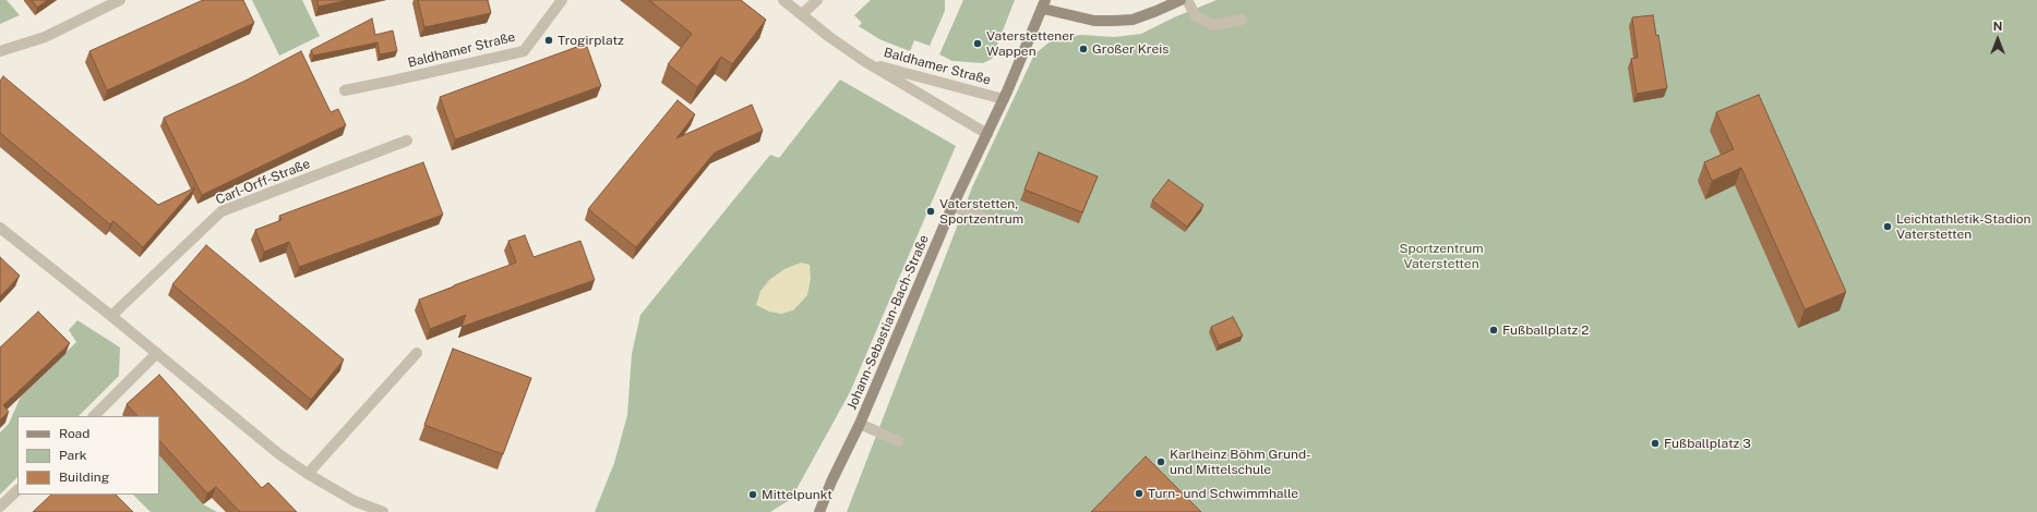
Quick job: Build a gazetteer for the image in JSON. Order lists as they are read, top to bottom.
{
  "streets": {
    "street": ["Baldhamer Straße", "Carl-Orff-Straße", "Johann-Sebastian-Bach-Straße"]
  },
  "crossings": [
    ["Baldhamer Straße", "Johann-Sebastian-Bach-Straße"]
  ],
  "parks": ["Sportzentrum Vaterstetten"],
  "places": [
    "Trogirplatz",
    "Vaterstettener Wappen",
    "Großer Kreis",
    "Vaterstetten, Sportzentrum",
    "Leichtathletik-Stadion Vaterstetten",
    "Fußballplatz 2",
    "Fußballplatz 3",
    "Karlheinz Böhm Grund- und Mittelschule",
    "Turn- und Schwimmhalle",
    "Mittelpunkt"
  ],
  "legend": ["Road", "Park", "Building"],
  "north": "top"
}
